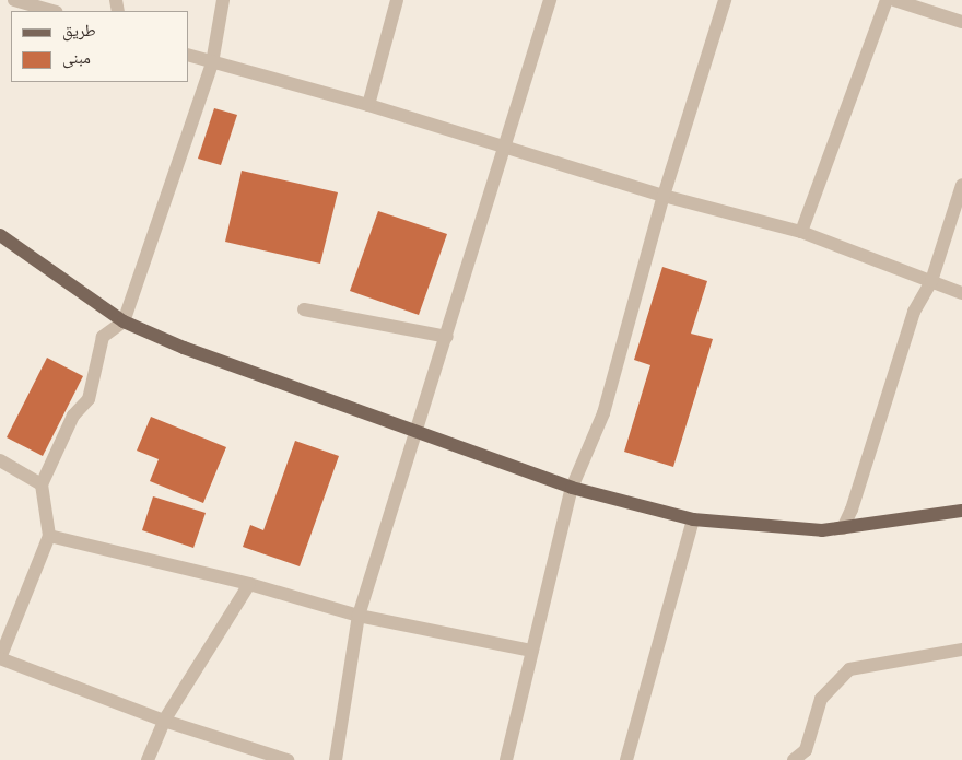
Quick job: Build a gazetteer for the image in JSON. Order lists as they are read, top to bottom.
{
  "legend": ["طريق", "مبنى"]
}
